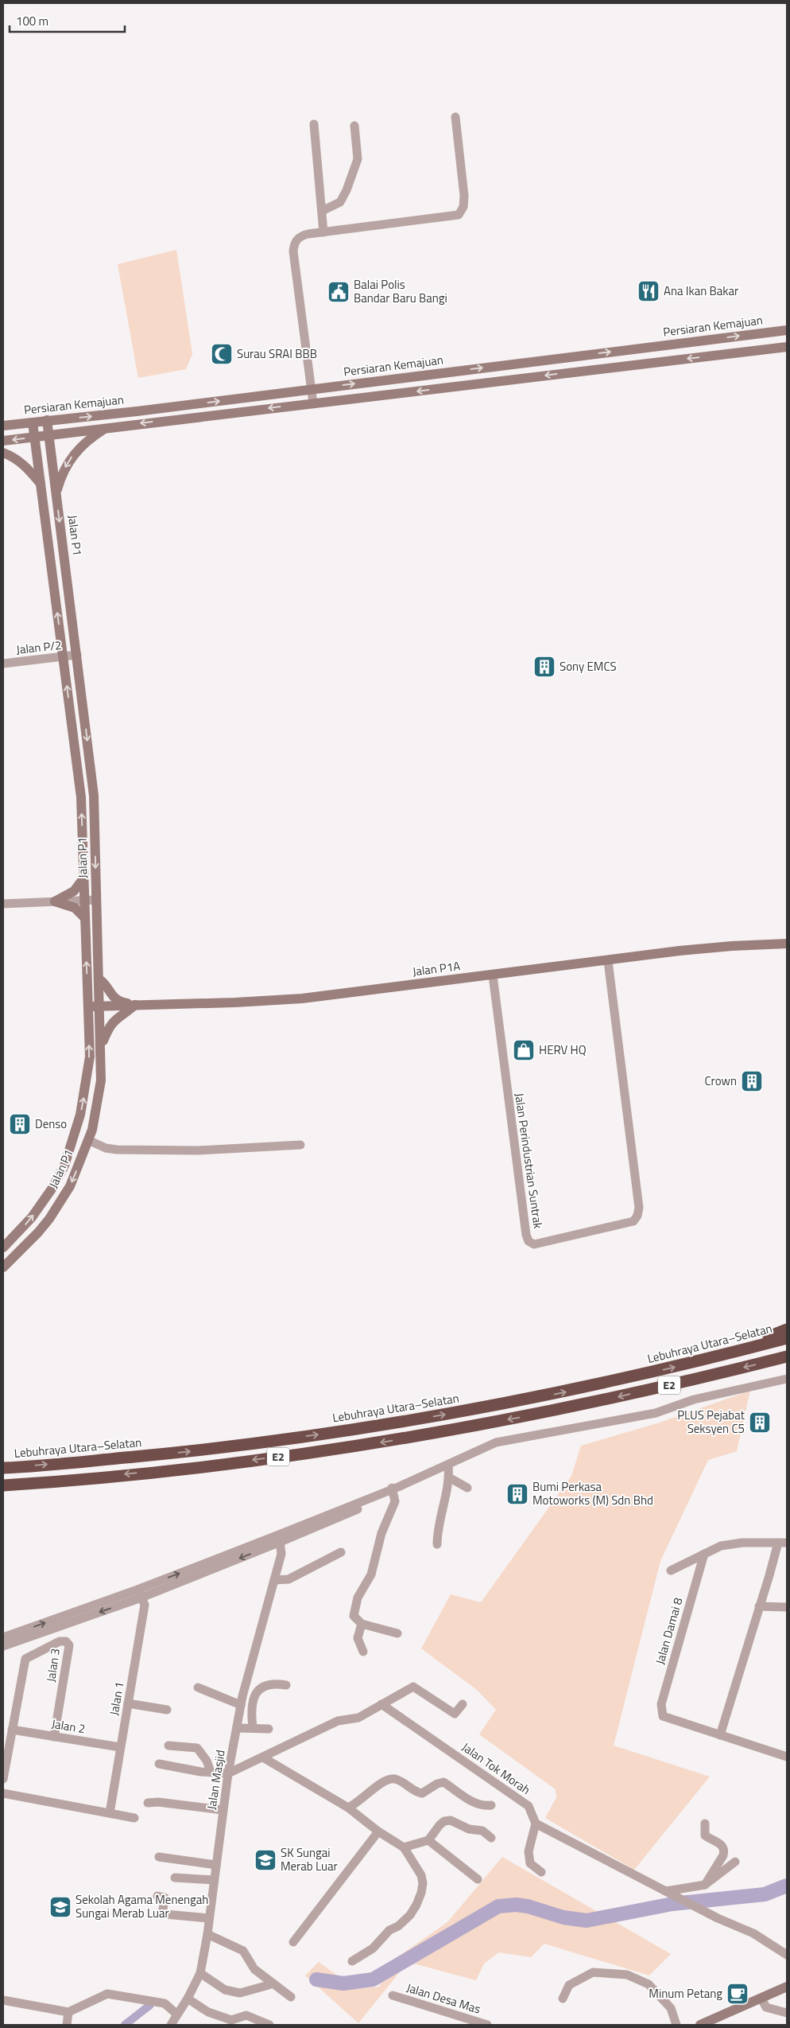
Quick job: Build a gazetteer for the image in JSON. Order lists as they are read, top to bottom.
{
  "streets": {
    "highway": ["Lebuhraya Utara–Selatan", "E2"],
    "main road": ["Persiaran Kemajuan", "Jalan P1", "Jalan P1A"],
    "street": [
      "Jalan P/2",
      "Jalan Perindustrian Suntrak",
      "Jalan Damai 8",
      "Jalan 3",
      "Jalan 1",
      "Jalan 2",
      "Jalan Tok Morah",
      "Jalan Masjid",
      "Jalan Desa Mas"
    ]
  },
  "crossings": [
    ["Persiaran Kemajuan", "Jalan P1"],
    ["Jalan P1", "Jalan P/2"],
    ["Jalan P1", "Jalan P1A"],
    ["Jalan P1A", "Jalan Perindustrian Suntrak"],
    ["Jalan 3", "Jalan 2"],
    ["Jalan 1", "Jalan 2"]
  ],
  "places": {
    "restaurant": ["Ana Ikan Bakar"],
    "public building": ["Balai Polis Bandar Baru Bangi"],
    "mosque": ["Surau SRAI BBB"],
    "building": [
      "Sony EMCS",
      "Crown",
      "Denso",
      "PLUS Pejabat Seksyen C5",
      "Bumi Perkasa Motoworks (M) Sdn Bhd"
    ],
    "shop": ["HERV HQ"],
    "school or university": ["SK Sungai Merab Luar", "Sekolah Agama Menengah Sungai Merab Luar"],
    "cafe": ["Minum Petang"]
  },
  "scale_bar": "100 m"
}
